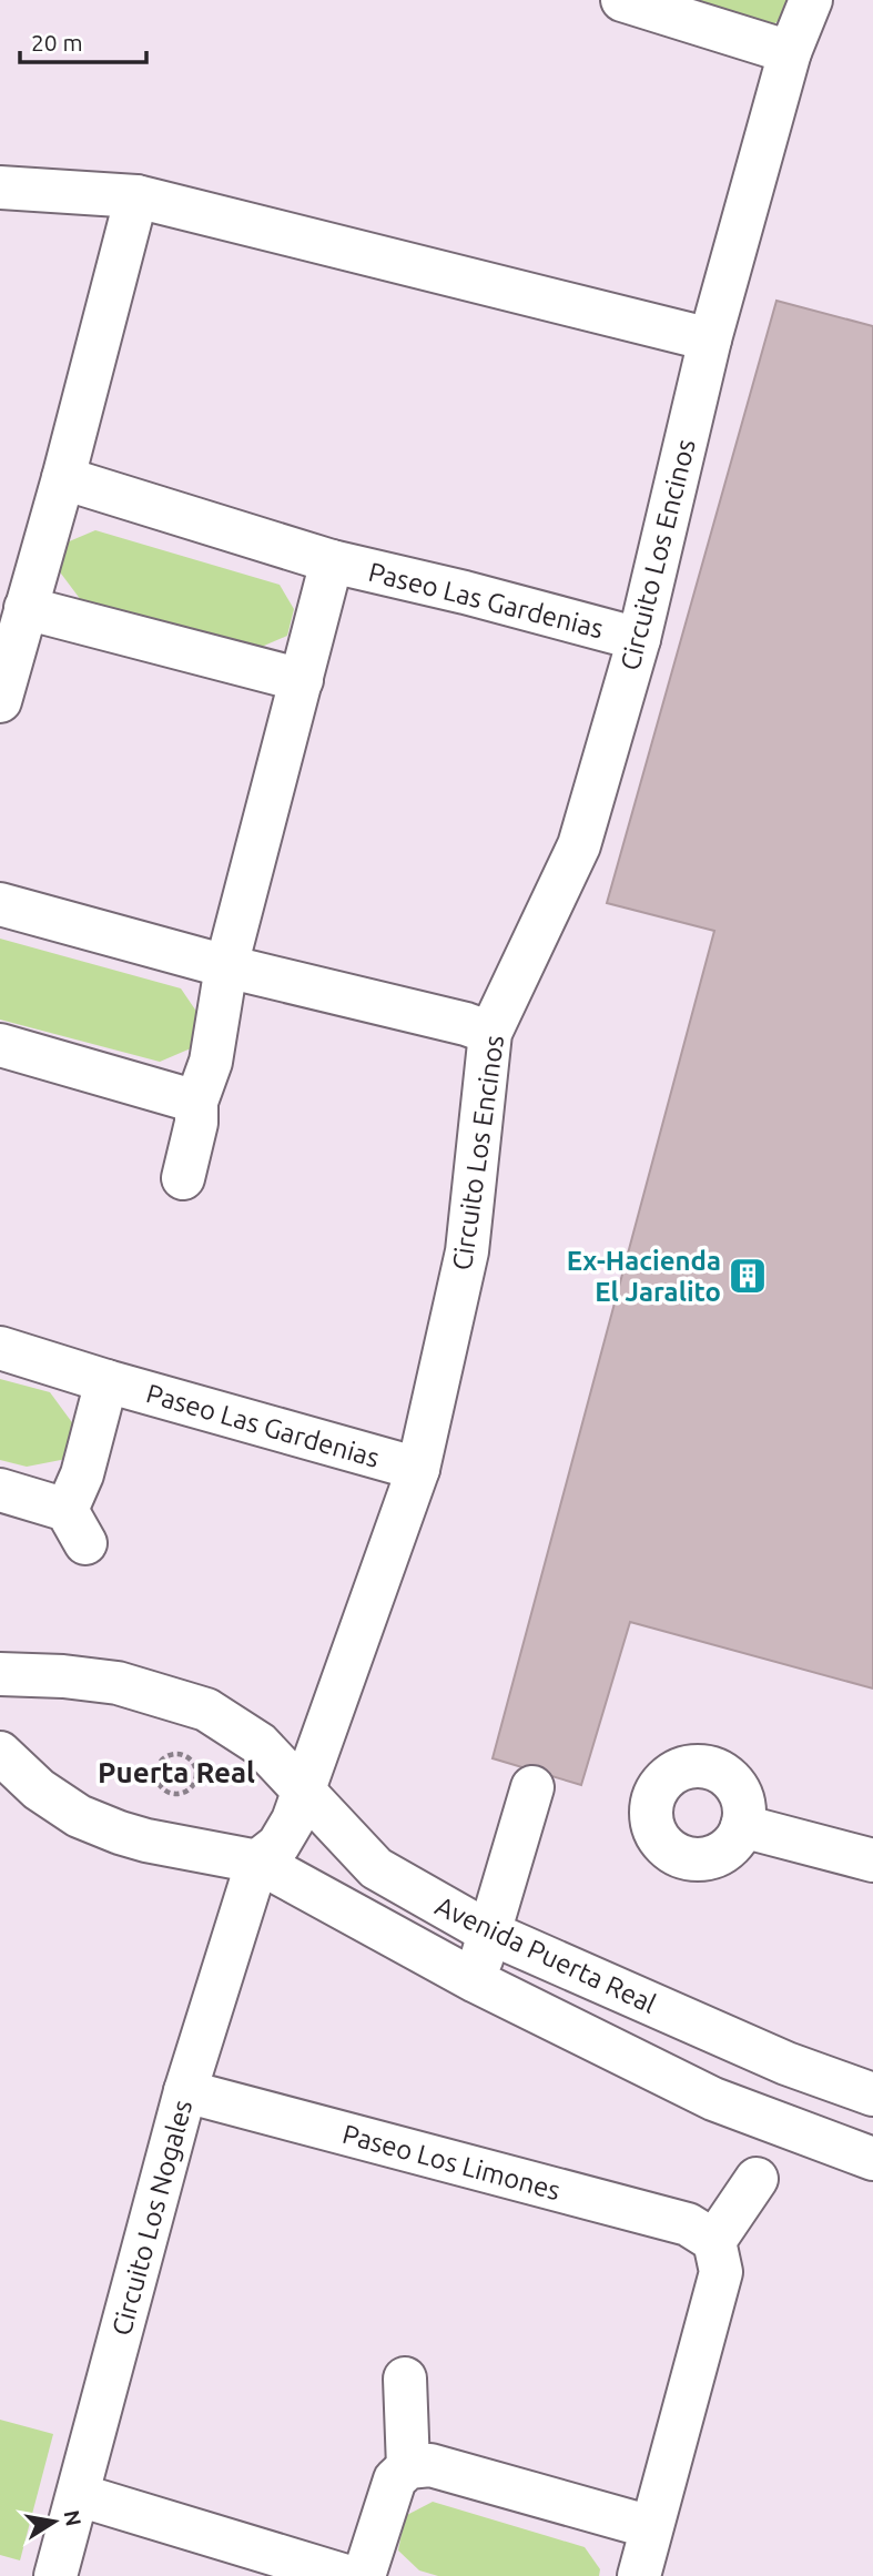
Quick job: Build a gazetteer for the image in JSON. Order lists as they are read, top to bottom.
{
  "streets": {
    "street": [
      "Circuito Los Encinos",
      "Paseo Las Gardenias",
      "Avenida Puerta Real",
      "Paseo Los Limones",
      "Circuito Los Nogales"
    ]
  },
  "crossings": [
    ["Circuito Los Encinos", "Paseo Las Gardenias"],
    ["Circuito Los Encinos", "Avenida Puerta Real"],
    ["Circuito Los Encinos", "Circuito Los Nogales"],
    ["Avenida Puerta Real", "Circuito Los Nogales"],
    ["Paseo Los Limones", "Circuito Los Nogales"]
  ],
  "districts": ["Puerta Real"],
  "places": {
    "building": ["Ex-Hacienda El Jaralito"]
  },
  "scale_bar": "20 m",
  "north": "right"
}
